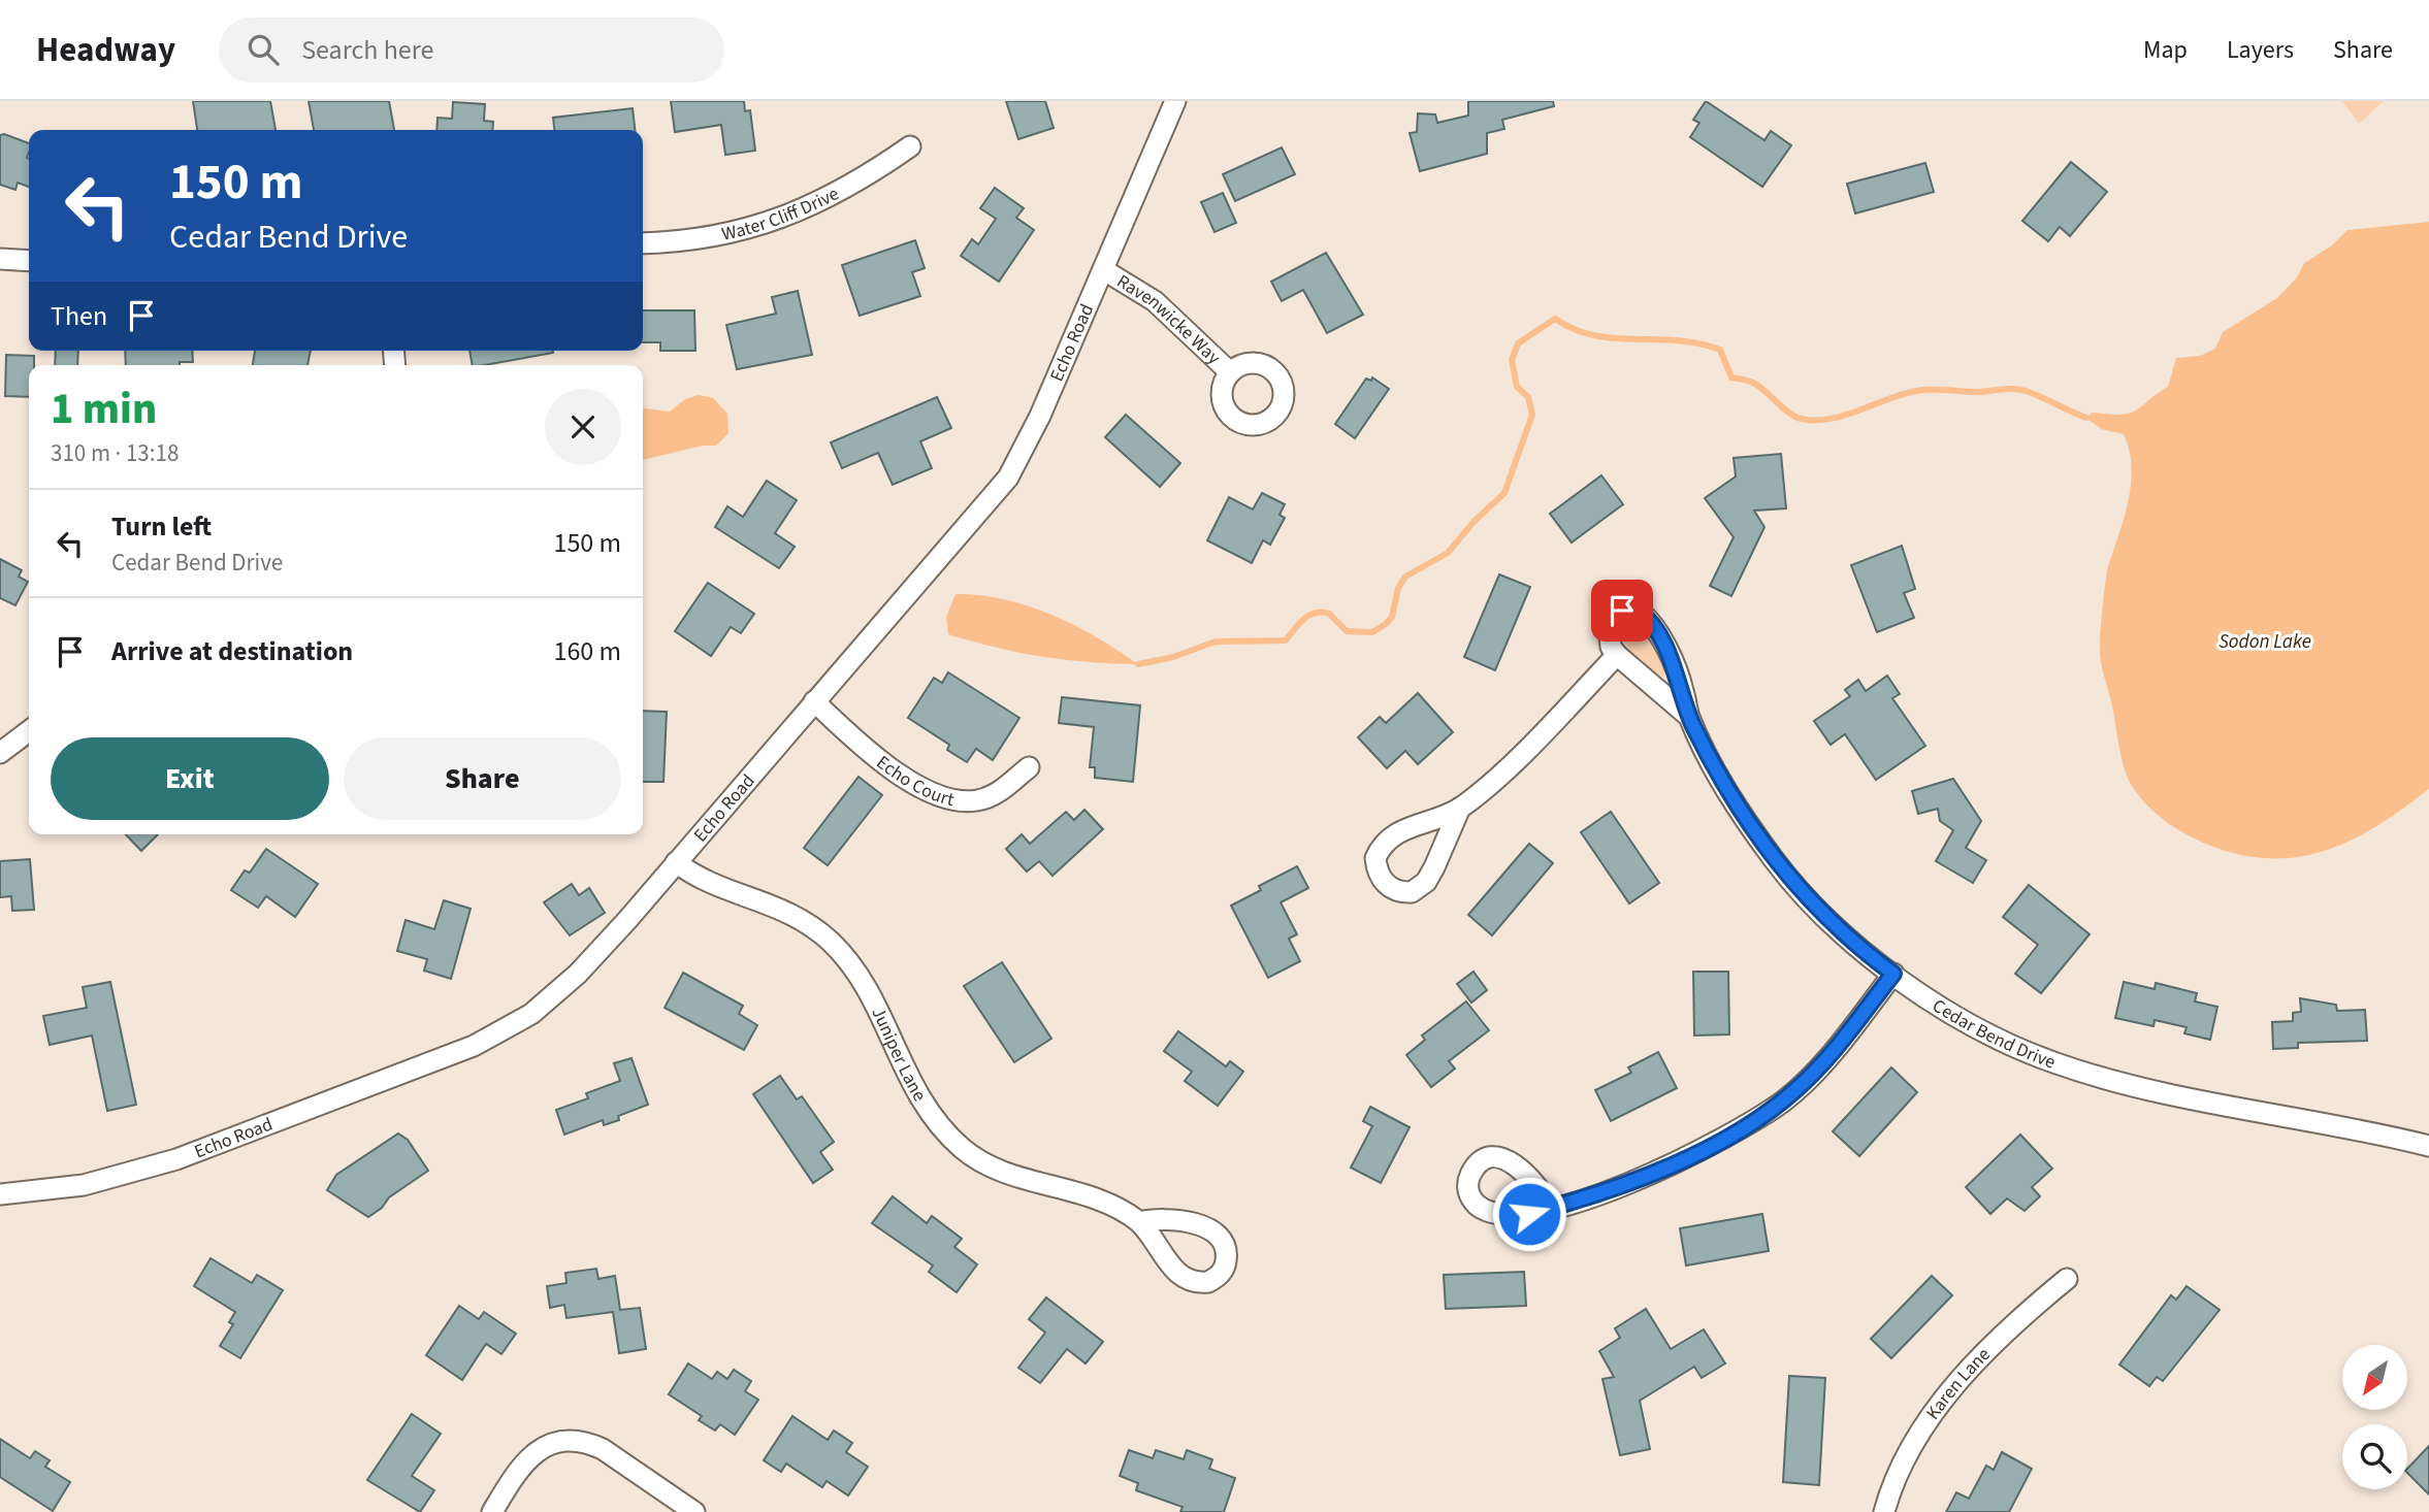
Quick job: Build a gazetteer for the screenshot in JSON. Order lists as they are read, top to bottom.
{
  "streets": {
    "street": [
      "Water Cliff Drive",
      "Ravenwicke Way",
      "Echo Road",
      "Echo Court",
      "Cedar Bend Drive",
      "Juniper Lane",
      "Karen Lane"
    ]
  },
  "crossings": [
    ["Ravenwicke Way", "Echo Road"],
    ["Echo Road", "Echo Court"],
    ["Echo Road", "Juniper Lane"]
  ],
  "water": ["Sodon Lake"],
  "north": "bottom left",
  "page": {
    "header": "Headway",
    "search": "Search here",
    "nav": ["Map", "Layers", "Share"],
    "turn": ["150 m", "Cedar Bend Drive"],
    "then": "Then",
    "heading": ["1 min", "310 m · 13:18"],
    "list": [
      {
        "name": "Turn left",
        "note": "Cedar Bend Drive",
        "value": "150 m"
      },
      {
        "name": "Arrive at destination",
        "value": "160 m"
      }
    ],
    "buttons": ["Exit", "Share"]
  }
}
